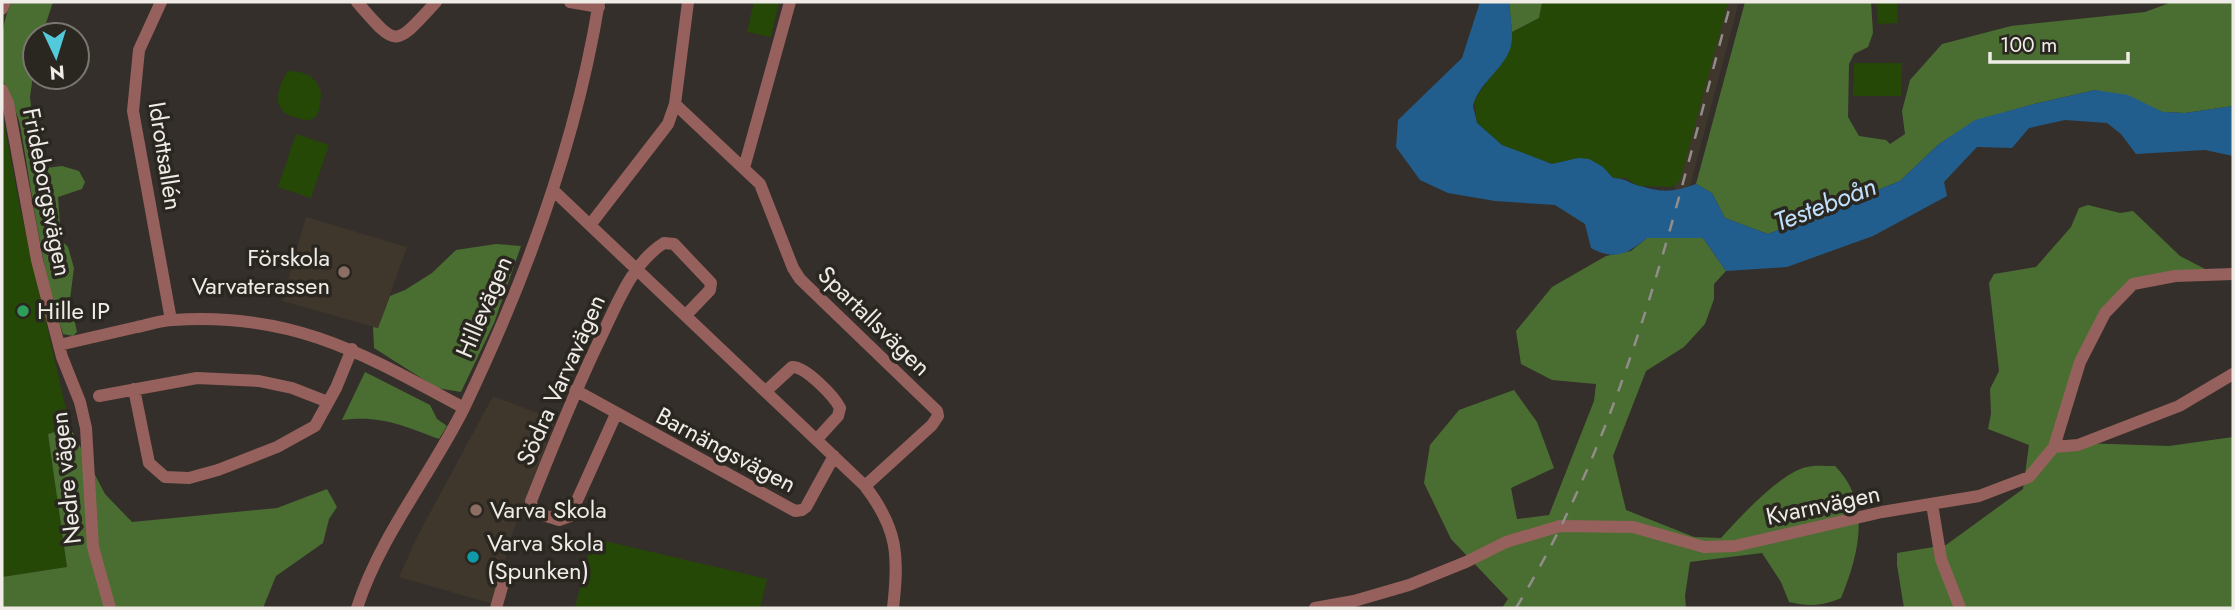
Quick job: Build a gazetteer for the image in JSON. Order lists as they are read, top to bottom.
{
  "streets": {
    "street": [
      "Idrottsallén",
      "Frideborgsvägen",
      "Hillevägen",
      "Spartallsvägen",
      "Södra Varvavägen",
      "Barnängsvägen",
      "Nedre vägen",
      "Kvarnvägen"
    ]
  },
  "crossings": [
    ["Frideborgsvägen", "Nedre vägen"],
    ["Södra Varvavägen", "Barnängsvägen"]
  ],
  "water": ["Testeboån"],
  "places": [
    "Förskola Varvaterassen",
    "Hille IP",
    "Varva Skola",
    "Varva Skola (Spunken)"
  ],
  "scale_bar": "100 m",
  "north": "bottom"
}
